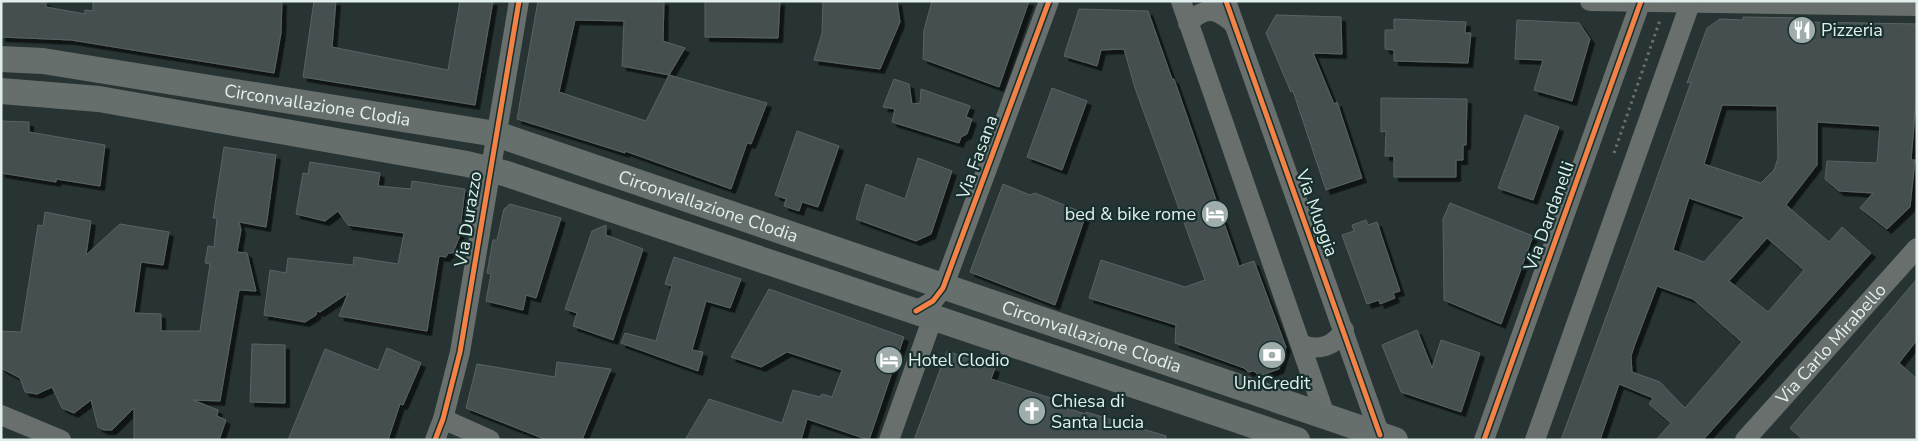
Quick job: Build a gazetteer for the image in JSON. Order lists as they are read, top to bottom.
{
  "streets": {
    "main road": ["Circonvallazione Clodia"],
    "street": [
      "Via Fasana",
      "Via Muggia",
      "Via Dardanelli",
      "Via Durazzo",
      "Via Carlo Mirabello"
    ]
  },
  "crossings": [
    ["Circonvallazione Clodia", "Via Fasana"],
    ["Circonvallazione Clodia", "Via Muggia"],
    ["Circonvallazione Clodia", "Via Durazzo"]
  ],
  "places": {
    "restaurant": ["Pizzeria"],
    "hotel": ["bed & bike rome", "Hotel Clodio"],
    "bank": ["UniCredit"],
    "church": ["Chiesa di Santa Lucia"]
  }
}
